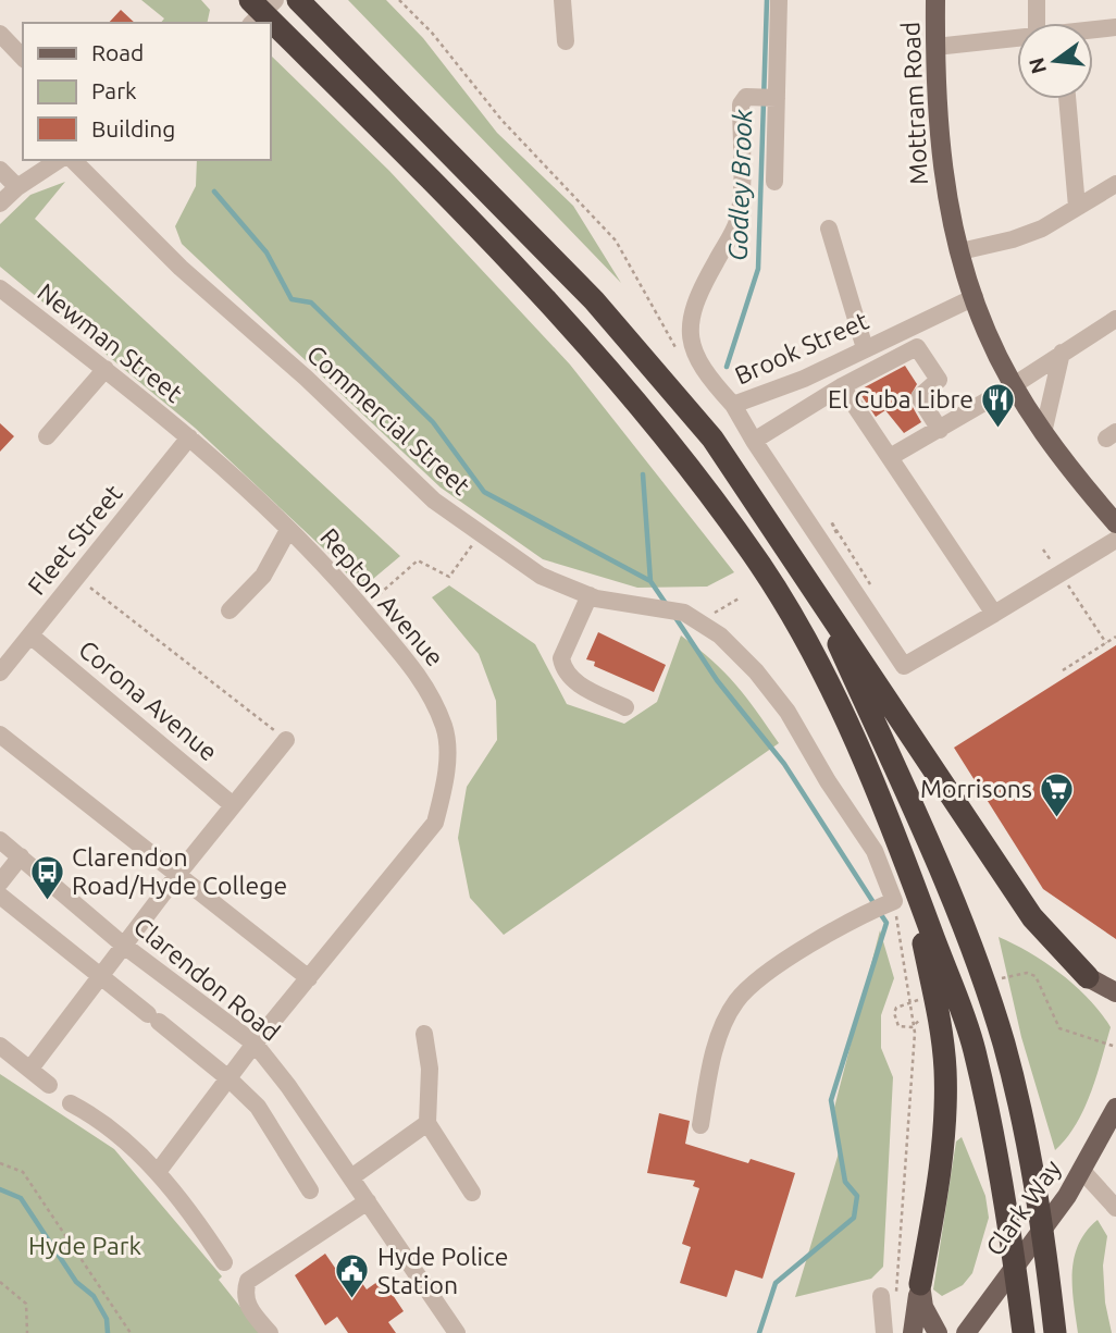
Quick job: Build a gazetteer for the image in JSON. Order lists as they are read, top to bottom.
{
  "streets": {
    "main road": ["Mottram Road", "Clark Way"],
    "street": [
      "Newman Street",
      "Brook Street",
      "Commercial Street",
      "Fleet Street",
      "Repton Avenue",
      "Corona Avenue",
      "Clarendon Road"
    ]
  },
  "crossings": [
    ["Mottram Road", "Brook Street"],
    ["Newman Street", "Fleet Street"],
    ["Newman Street", "Repton Avenue"],
    ["Fleet Street", "Repton Avenue"],
    ["Fleet Street", "Corona Avenue"],
    ["Repton Avenue", "Clarendon Road"]
  ],
  "water": ["Godley Brook"],
  "parks": ["Hyde Park"],
  "places": {
    "restaurant": ["El Cuba Libre"],
    "supermarket": ["Morrisons"],
    "bus stop": ["Clarendon Road/Hyde College"],
    "public building": ["Hyde Police Station"]
  },
  "legend": ["Road", "Park", "Building"],
  "north": "left"
}
